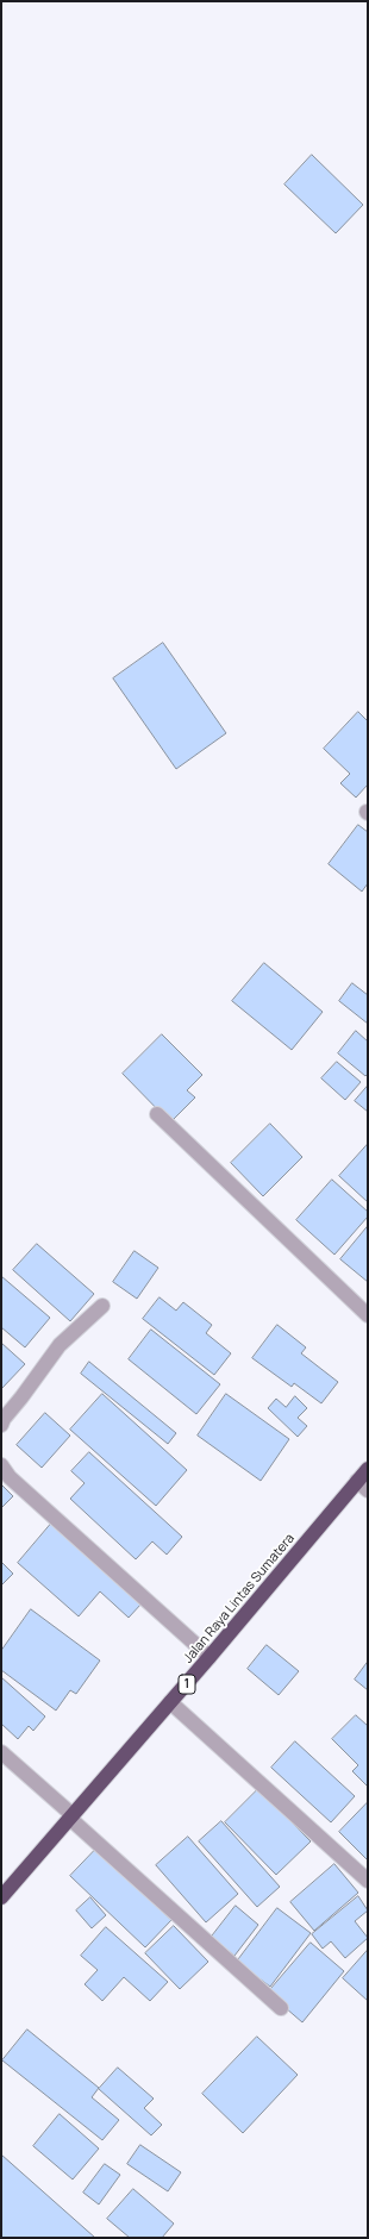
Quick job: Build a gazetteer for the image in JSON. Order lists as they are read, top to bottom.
{
  "streets": {
    "highway": ["Jalan Raya Lintas Sumatera", "1"]
  }
}
